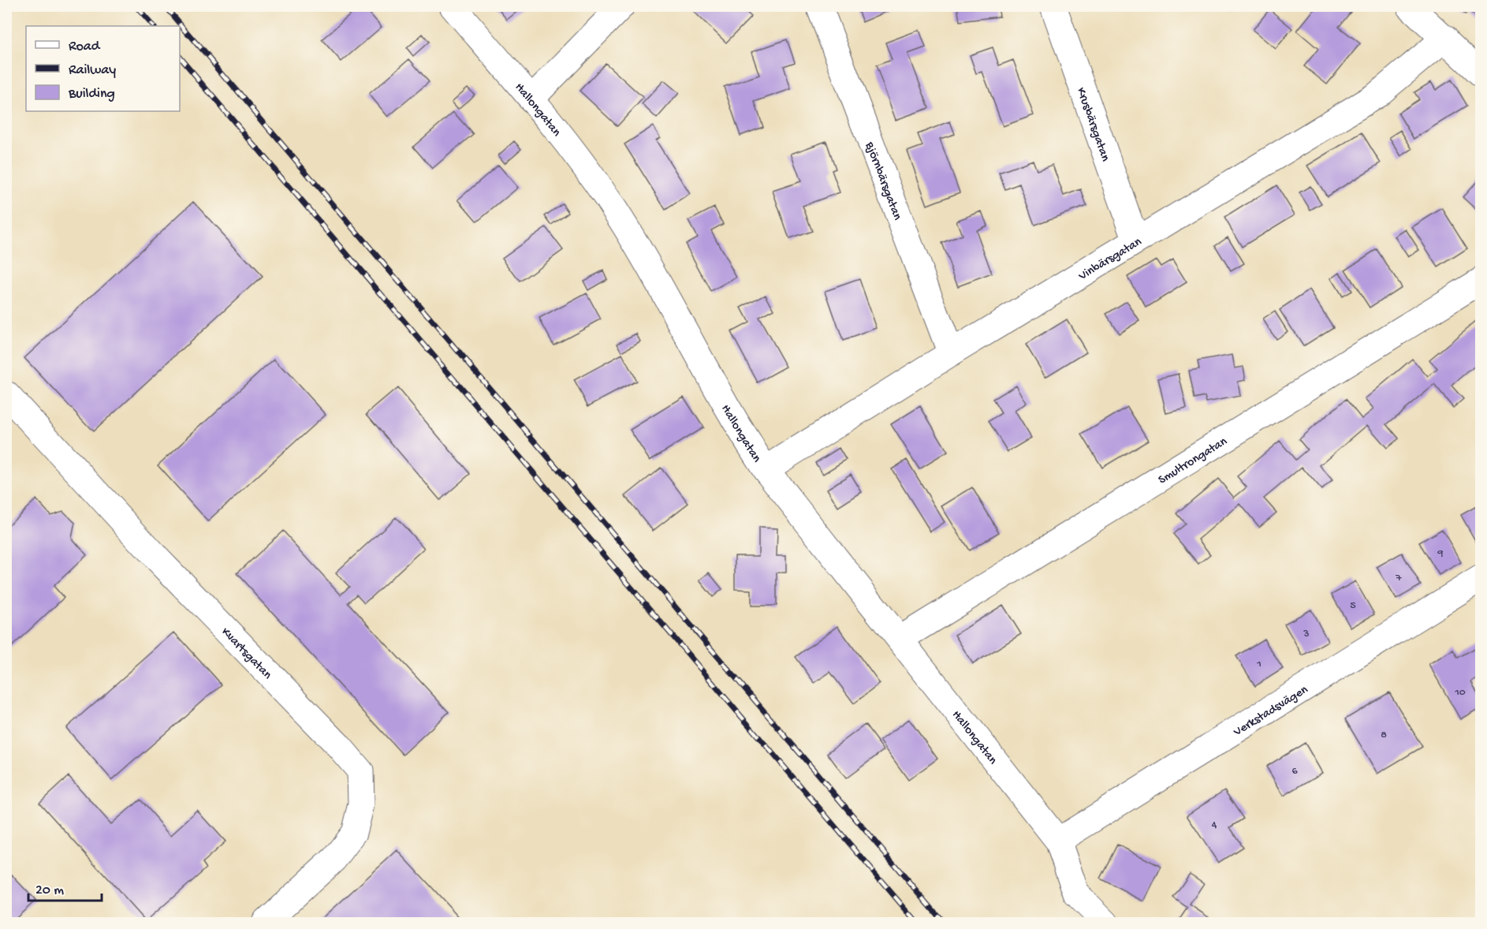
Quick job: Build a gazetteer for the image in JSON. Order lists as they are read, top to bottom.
{
  "streets": {
    "street": [
      "Hallongatan",
      "Krusbärsgatan",
      "Björnbärsgatan",
      "Vinbärsgatan",
      "Smultrongatan",
      "Kvartsgatan",
      "Verkstadsvägen"
    ]
  },
  "crossings": [
    ["Hallongatan", "Vinbärsgatan"],
    ["Hallongatan", "Smultrongatan"],
    ["Hallongatan", "Verkstadsvägen"],
    ["Krusbärsgatan", "Vinbärsgatan"],
    ["Björnbärsgatan", "Vinbärsgatan"]
  ],
  "house_numbers": [
    "9",
    "7",
    "5",
    "3",
    "1",
    "10",
    "8",
    "6",
    "4"
  ],
  "legend": ["Road", "Railway", "Building"],
  "scale_bar": "20 m"
}
